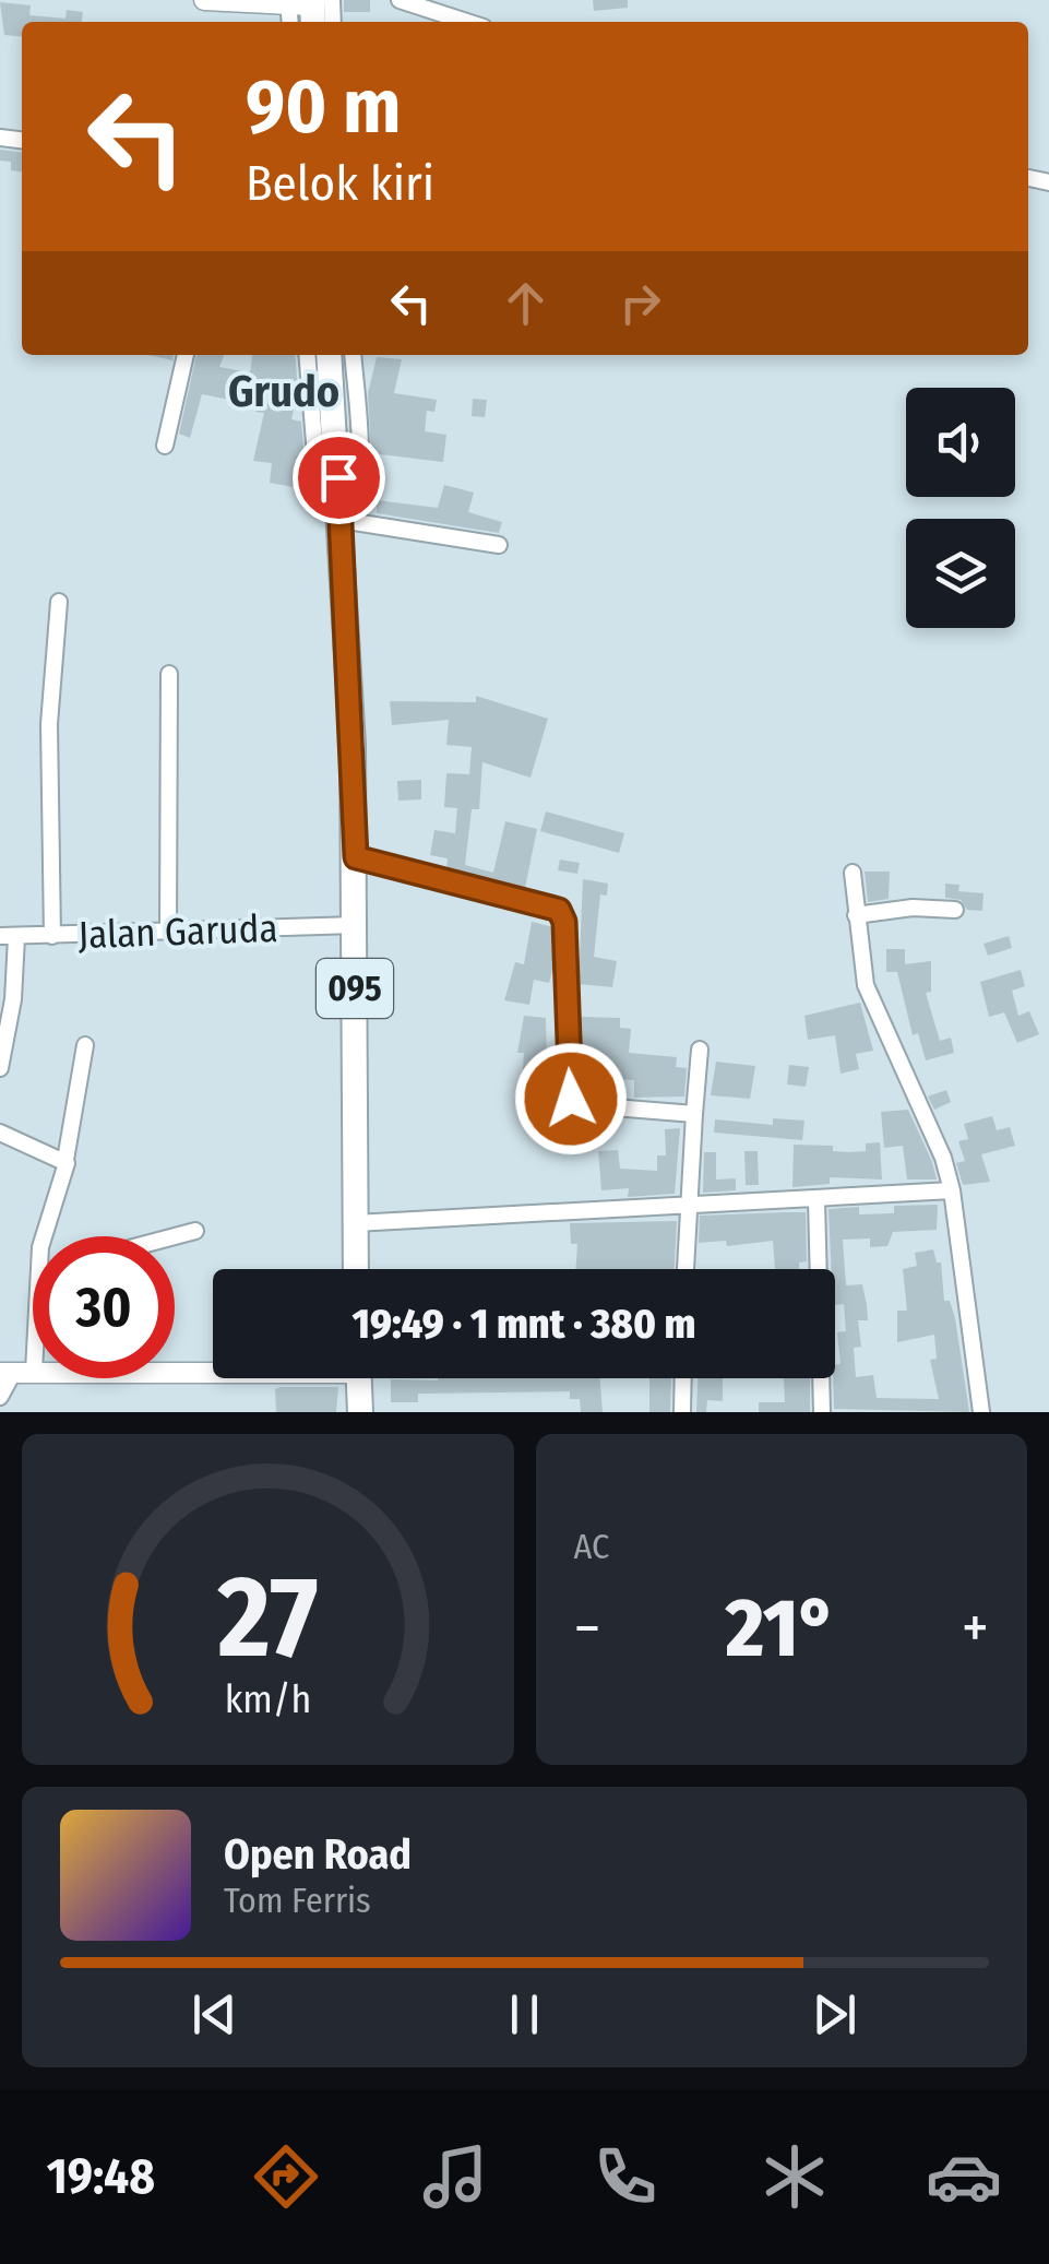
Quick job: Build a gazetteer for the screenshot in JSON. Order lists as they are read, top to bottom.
{
  "streets": {
    "main road": ["095"],
    "street": ["Jalan Garuda"]
  },
  "crossings": [
    ["Jalan Garuda", "095"]
  ],
  "districts": ["Grudo"],
  "page": {
    "turn": ["90 m", "Belok kiri"],
    "limit": "30",
    "trip": "19:49 · 1 mnt · 380 m",
    "tile": "AC",
    "heat": ["−", "21°", "+"],
    "song": ["Open Road", "Tom Ferris"],
    "tabs": "19:48",
    "gauge": ["27", "km/h"]
  }
}
